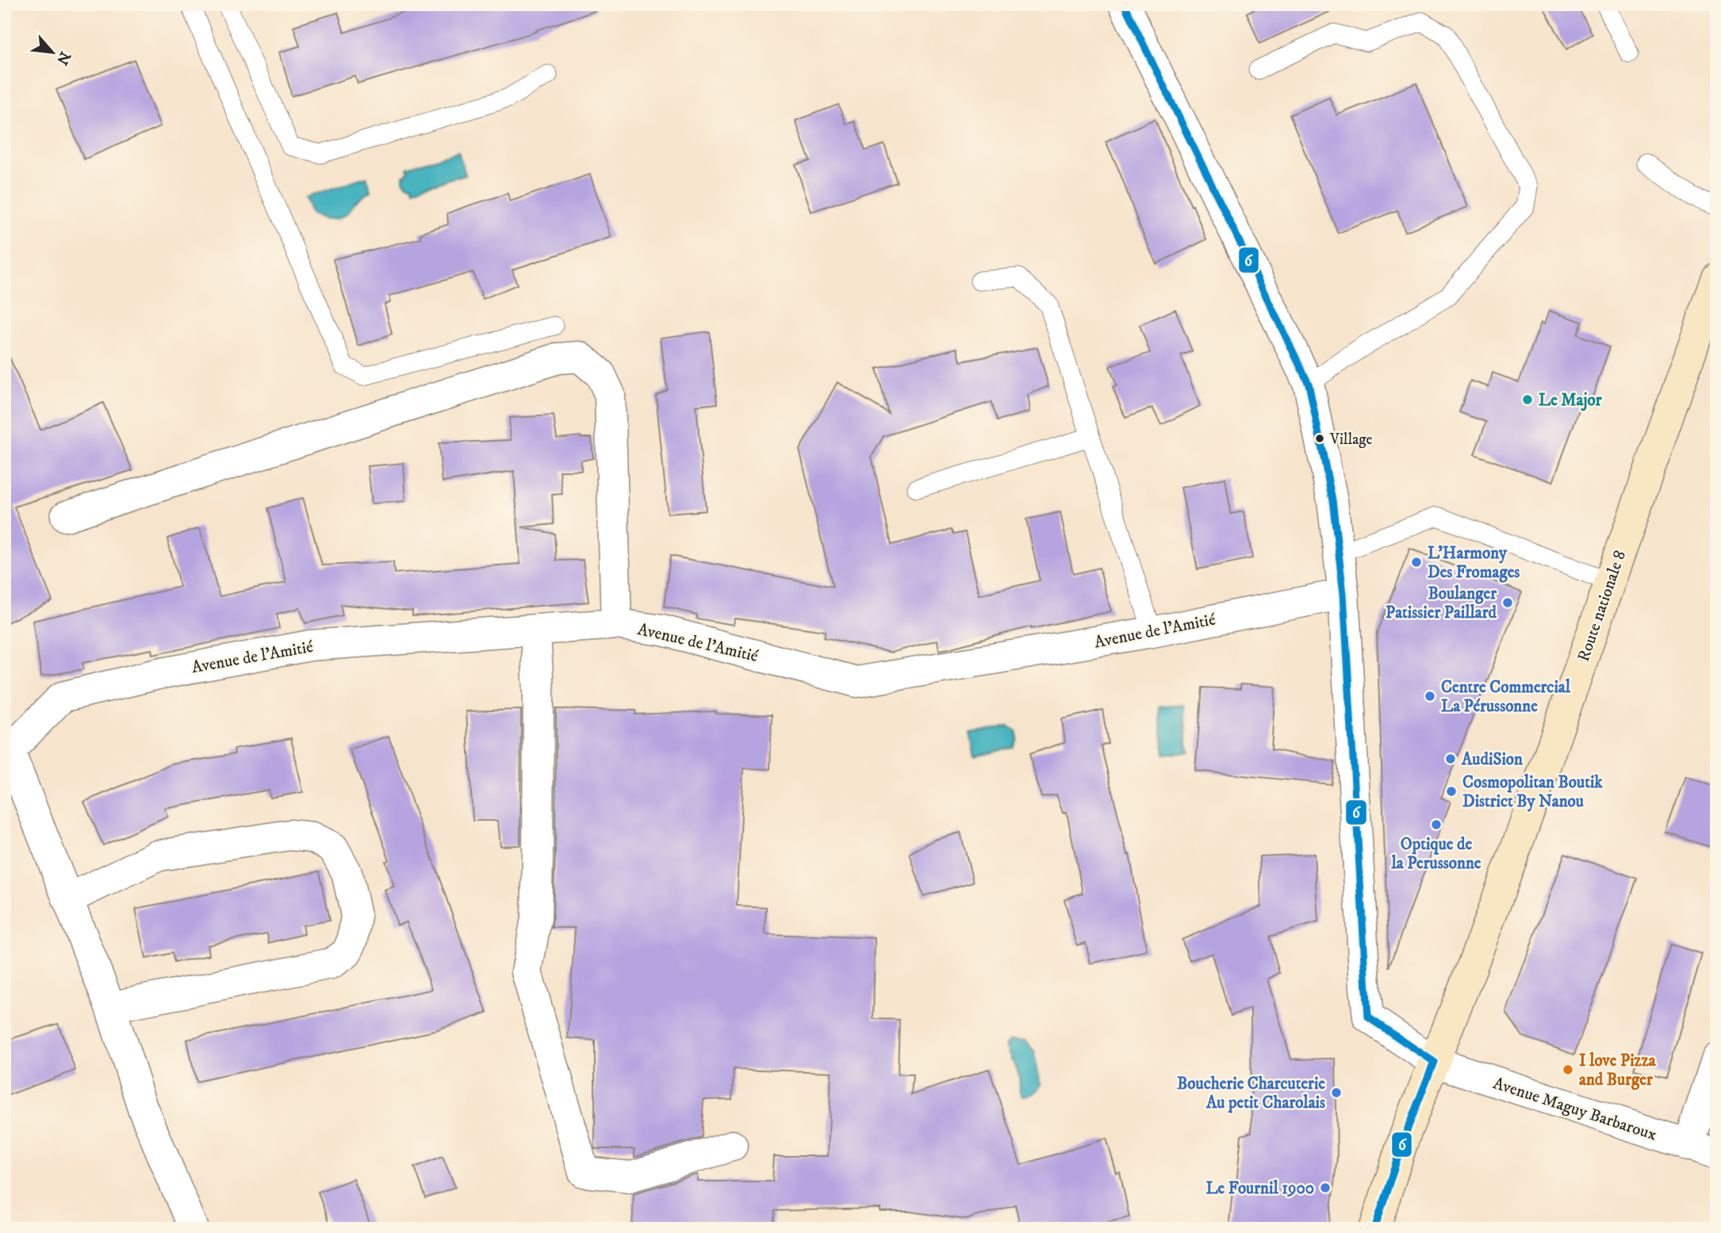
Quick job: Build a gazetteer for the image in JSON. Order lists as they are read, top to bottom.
{
  "streets": {
    "main road": ["Route nationale 8"],
    "street": ["Avenue de l'Amitié", "Avenue Maguy Barbaroux"]
  },
  "crossings": [
    ["Route nationale 8", "Avenue Maguy Barbaroux"],
    ["Avenue de l'Amitié", "Avenue Maguy Barbaroux"]
  ],
  "places": [
    "Le Major",
    "Village",
    "L'Harmony Des Fromages",
    "Boulanger Patissier Paillard",
    "Centre Commercial La Pérussonne",
    "AudiSion",
    "Cosmopolitan Boutik District By Nanou",
    "Optique de la Perussonne",
    "I love Pizza and Burger",
    "Boucherie Charcuterie Au petit Charolais",
    "Le Fournil 1900"
  ],
  "lines": ["transit line 6"],
  "north": "bottom right"
}
